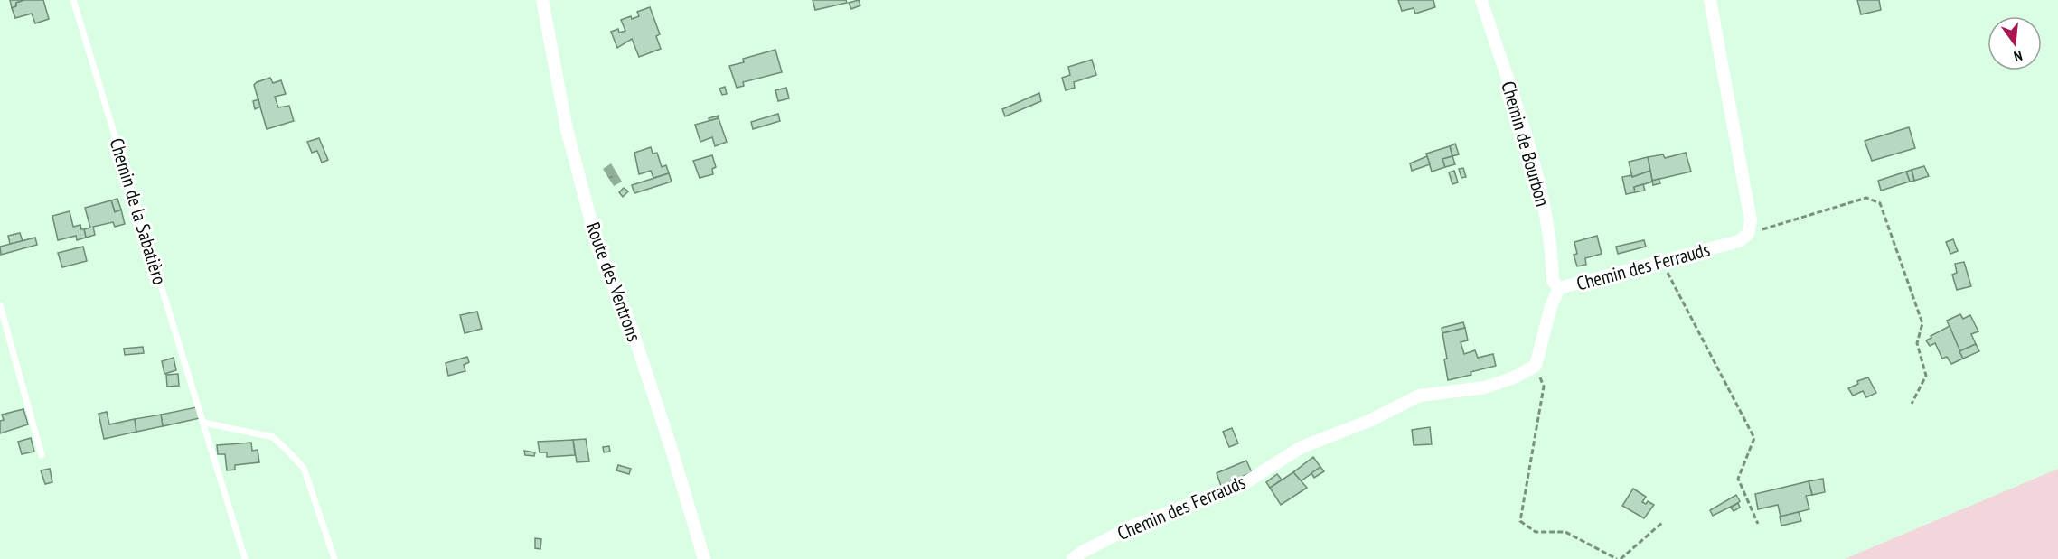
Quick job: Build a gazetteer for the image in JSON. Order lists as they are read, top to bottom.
{
  "streets": {
    "street": ["Chemin de Bourbon", "Chemin des Ferrauds", "Route des Ventrons"],
    "lane": ["Chemin de la Sabatièro"]
  },
  "crossings": [
    ["Chemin de Bourbon", "Chemin des Ferrauds"]
  ],
  "north": "bottom"
}
